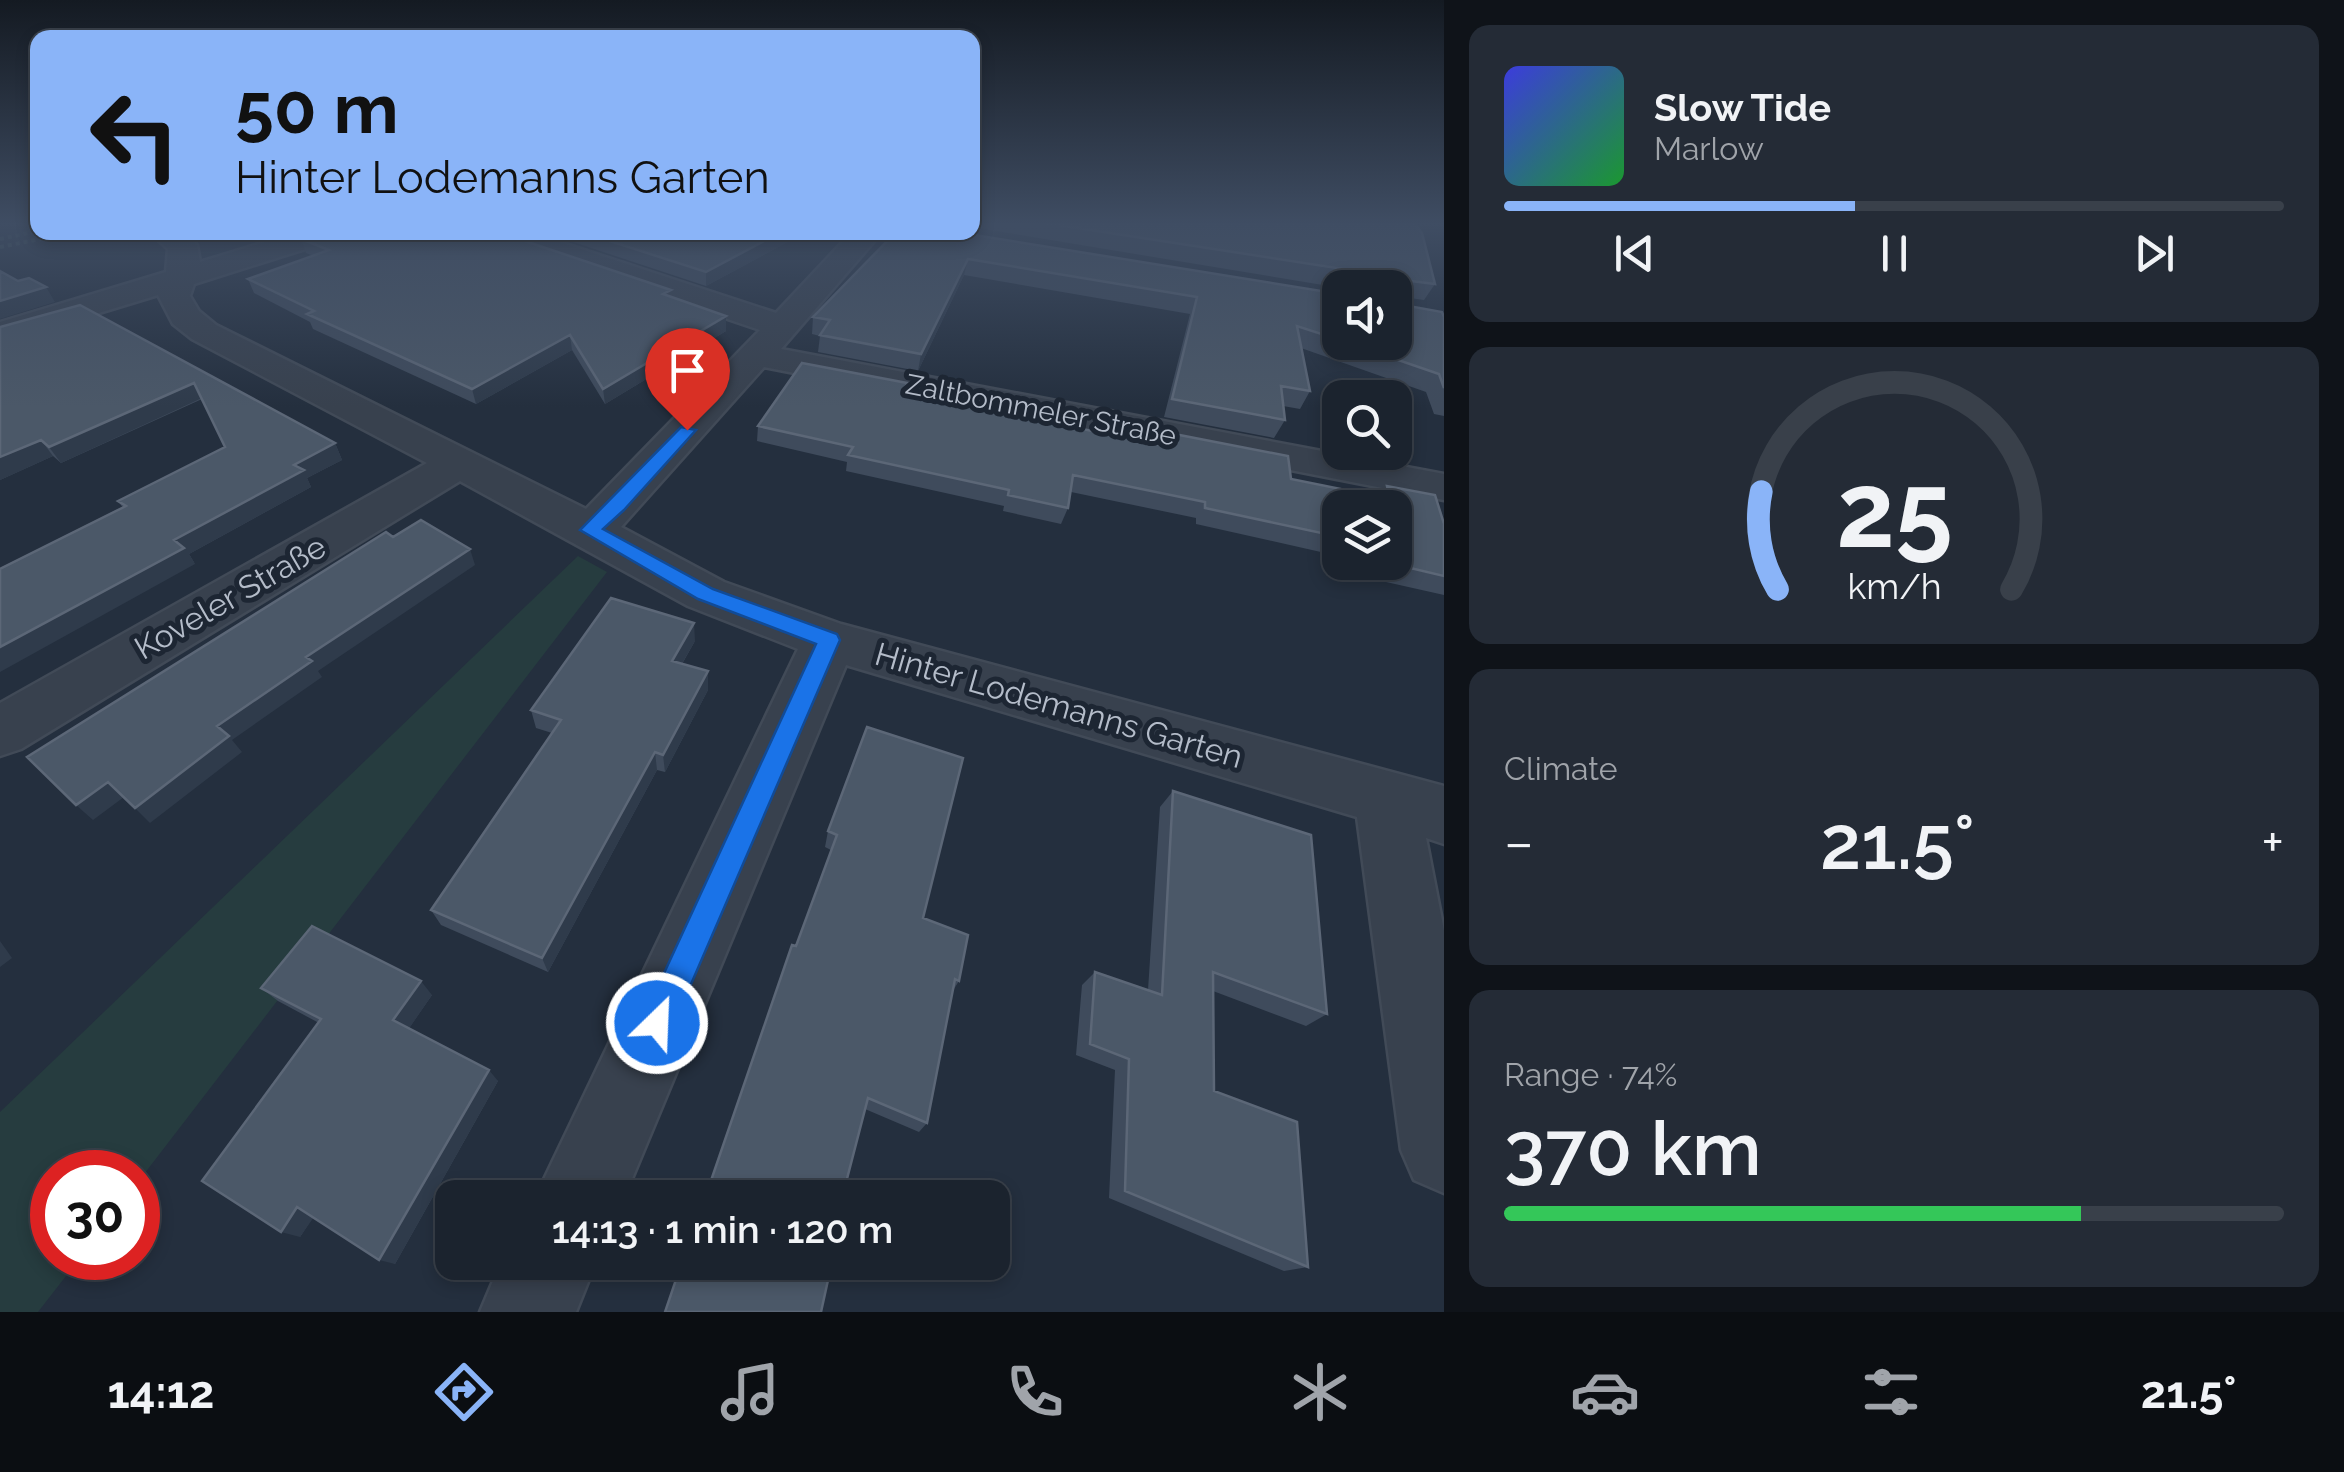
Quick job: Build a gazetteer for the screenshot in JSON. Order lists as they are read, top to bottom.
{
  "streets": {
    "street": ["Zaltbommeler Straße", "Koveler Straße", "Hinter Lodemanns Garten"]
  },
  "crossings": [
    ["Koveler Straße", "Hinter Lodemanns Garten"]
  ],
  "page": {
    "turn": ["50 m", "Hinter Lodemanns Garten"],
    "song": ["Slow Tide", "Marlow"],
    "tile": [
      "Climate",
      ["Range · 74%", "370 km"]
    ],
    "heat": ["−", "21.5°", "+"],
    "limit": "30",
    "trip": "14:13 · 1 min · 120 m",
    "tabs": ["14:12", "21.5°"],
    "gauge": ["25", "km/h"]
  }
}
